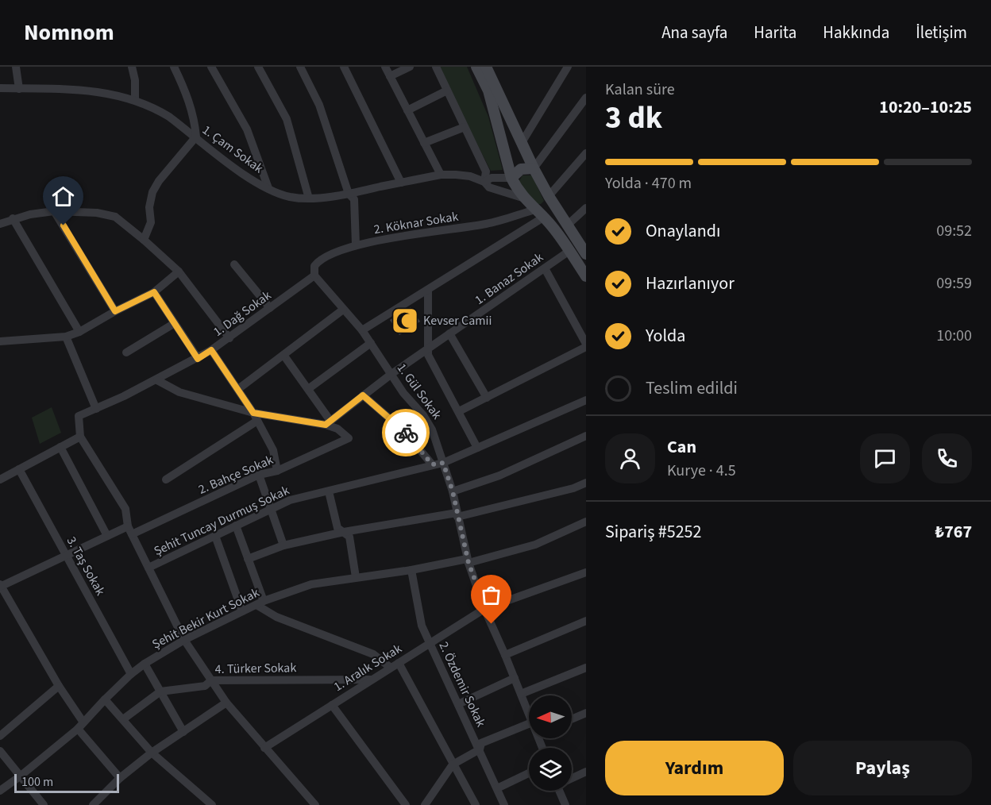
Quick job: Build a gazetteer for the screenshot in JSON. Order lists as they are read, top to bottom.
{
  "streets": {
    "street": [
      "1. Çam Sokak",
      "2. Köknar Sokak",
      "1. Banaz Sokak",
      "1. Dağ Sokak",
      "1. Gül Sokak",
      "2. Bahçe Sokak",
      "Şehit Tuncay Durmuş Sokak",
      "3. Taş Sokak",
      "Şehit Bekir Kurt Sokak",
      "1. Aralık Sokak",
      "4. Türker Sokak",
      "2. Özdemir Sokak"
    ]
  },
  "crossings": [
    ["2. Köknar Sokak", "1. Dağ Sokak"],
    ["2. Köknar Sokak", "1. Gül Sokak"],
    ["1. Banaz Sokak", "1. Gül Sokak"],
    ["1. Banaz Sokak", "2. Bahçe Sokak"],
    ["1. Dağ Sokak", "1. Gül Sokak"],
    ["1. Gül Sokak", "Şehit Tuncay Durmuş Sokak"],
    ["1. Gül Sokak", "Şehit Bekir Kurt Sokak"],
    ["1. Gül Sokak", "1. Aralık Sokak"],
    ["2. Bahçe Sokak", "3. Taş Sokak"],
    ["3. Taş Sokak", "Şehit Bekir Kurt Sokak"],
    ["Şehit Bekir Kurt Sokak", "2. Özdemir Sokak"],
    ["1. Aralık Sokak", "4. Türker Sokak"],
    ["1. Aralık Sokak", "2. Özdemir Sokak"]
  ],
  "places": {
    "mosque": ["Kevser Camii"]
  },
  "scale_bar": "100 m",
  "north": "left",
  "page": {
    "header": "Nomnom",
    "nav": [
      "Ana sayfa",
      "Harita",
      "Hakkında",
      "İletişim"
    ],
    "heading": ["3 dk", "Kalan süre", "10:20–10:25"],
    "panel": [
      "Can",
      "Kurye · 4.5",
      "Sipariş #5252",
      "₺767"
    ],
    "bar": "Yolda · 470 m",
    "list": [
      ["Onaylandı", "09:52"],
      ["Hazırlanıyor", "09:59"],
      ["Yolda", "10:00"],
      "Teslim edildi"
    ],
    "buttons": ["Yardım", "Paylaş"],
    "scale": "100 m"
  }
}
